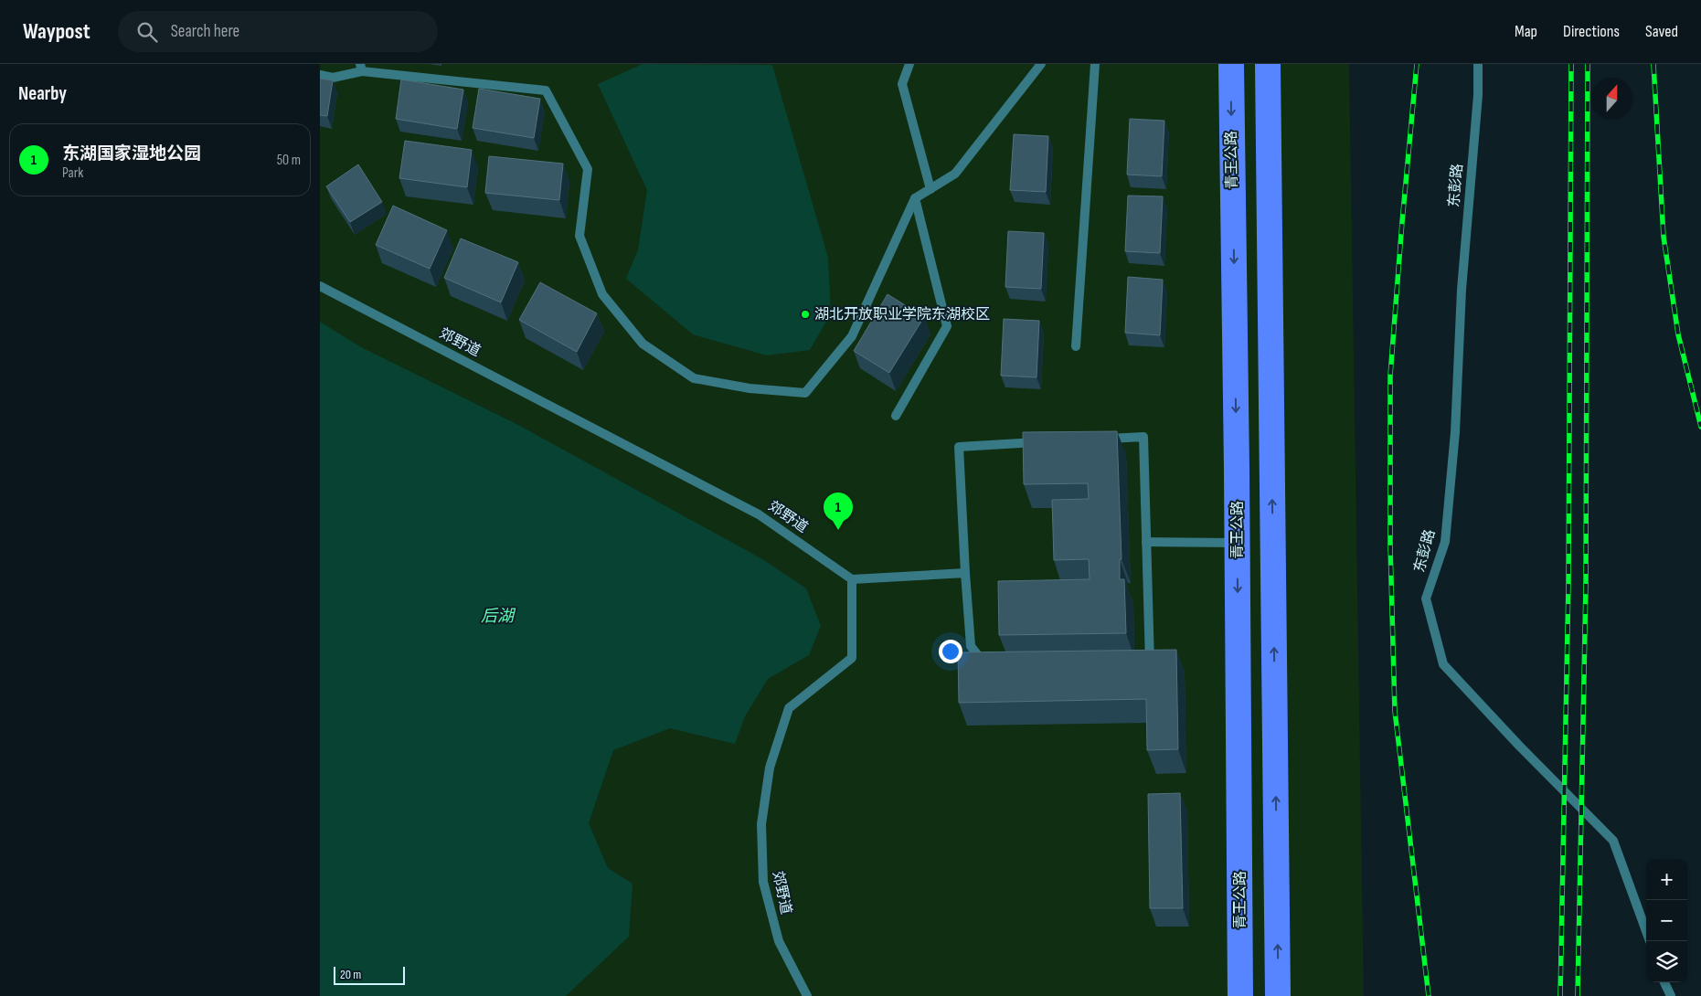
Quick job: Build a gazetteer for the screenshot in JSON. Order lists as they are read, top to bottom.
{
  "streets": {
    "main road": ["青王公路"],
    "street": ["东彭路", "郊野道"]
  },
  "water": ["后湖"],
  "places": ["湖北开放职业学院东湖校区"],
  "scale_bar": "20 m",
  "north": "top",
  "page": {
    "header": "Waypost",
    "search": "Search here",
    "nav": ["Map", "Directions", "Saved"],
    "heading": "Nearby",
    "list": [
      {
        "mark": "1",
        "name": "东湖国家湿地公园",
        "note": "Park",
        "value": "50 m"
      }
    ],
    "pins": "1",
    "map_buttons": ["+", "−"],
    "scale": "20 m"
  }
}
